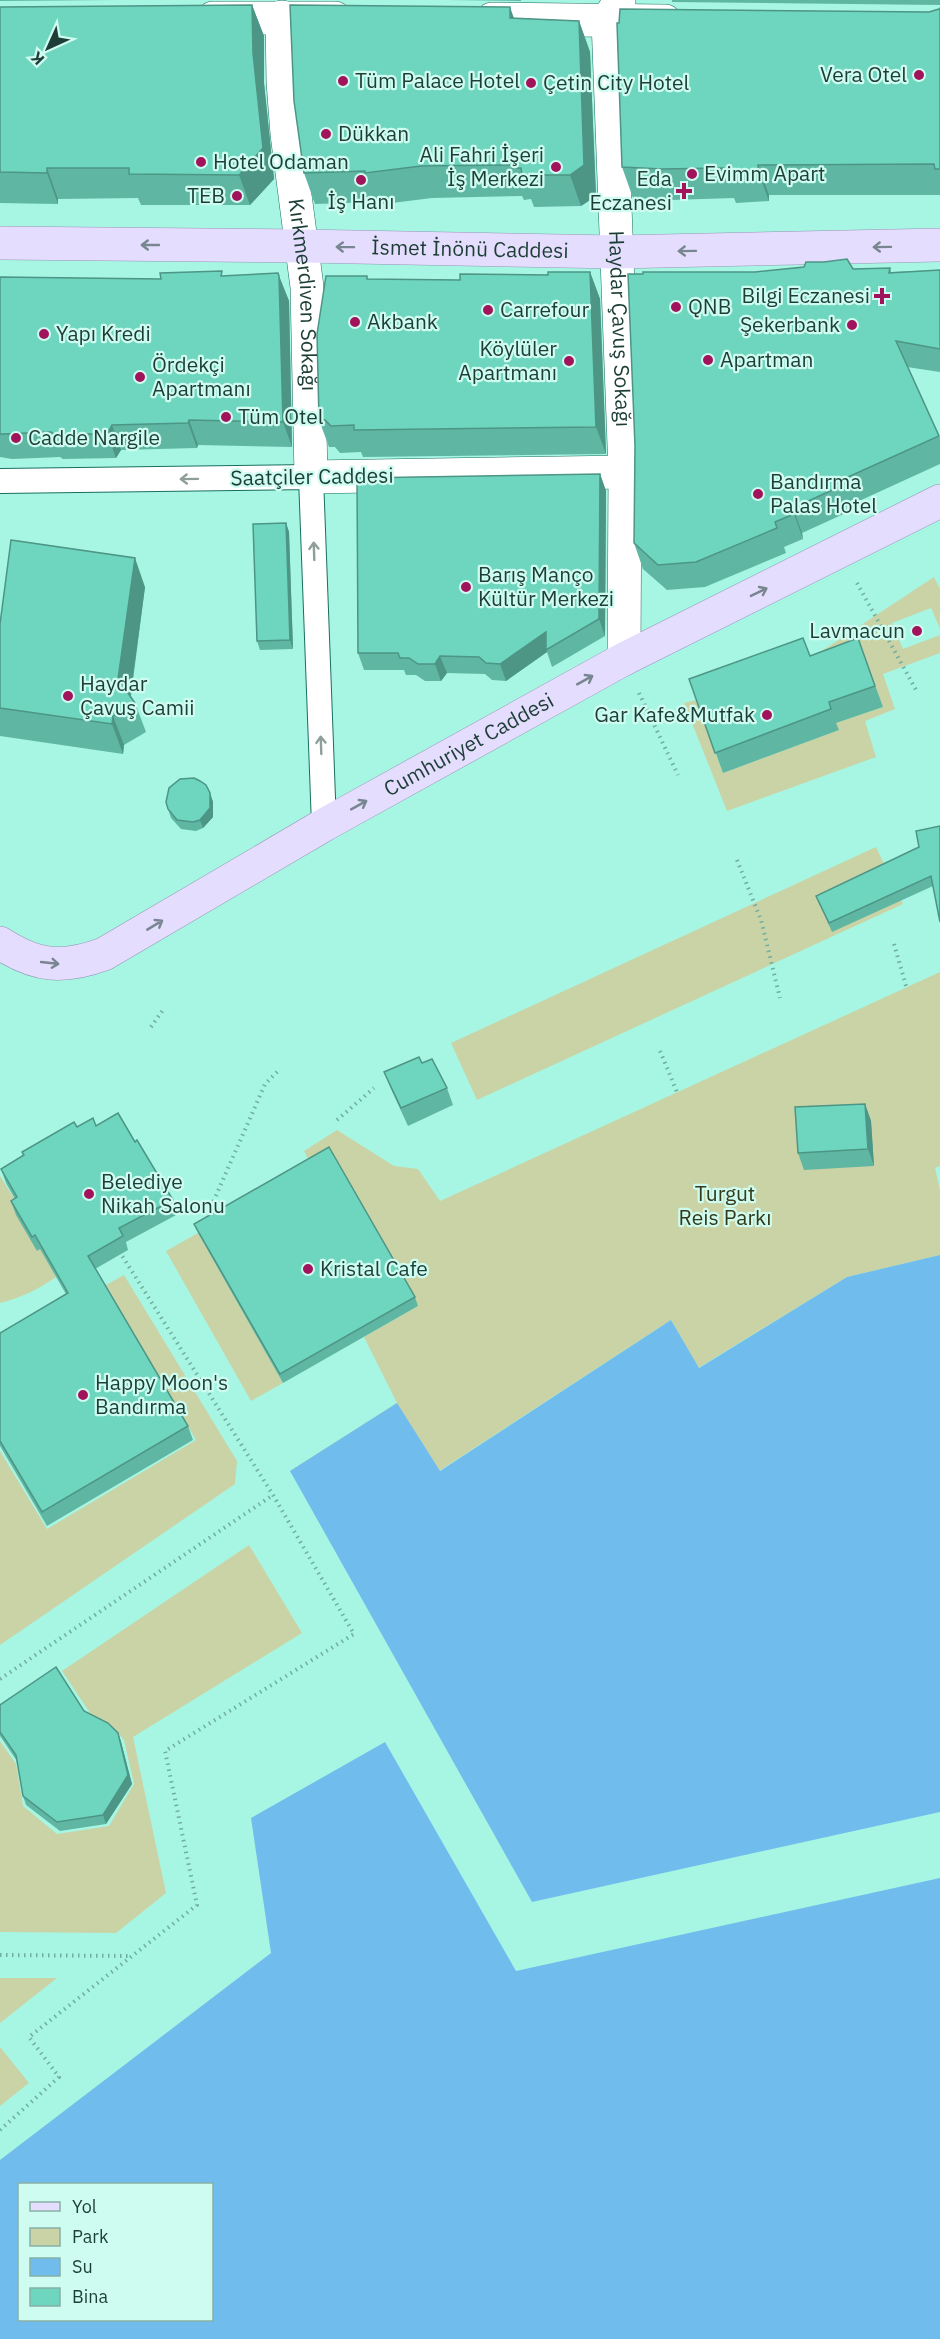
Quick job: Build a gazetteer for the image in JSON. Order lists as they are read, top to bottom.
{
  "streets": {
    "main road": ["İsmet İnönü Caddesi", "Cumhuriyet Caddesi"],
    "street": ["Kırkmerdiven Sokağı", "Haydar Çavuş Sokağı", "Saatçiler Caddesi"]
  },
  "crossings": [
    ["İsmet İnönü Caddesi", "Kırkmerdiven Sokağı"],
    ["İsmet İnönü Caddesi", "Haydar Çavuş Sokağı"],
    ["Kırkmerdiven Sokağı", "Saatçiler Caddesi"],
    ["Kırkmerdiven Sokağı", "Cumhuriyet Caddesi"],
    ["Haydar Çavuş Sokağı", "Saatçiler Caddesi"],
    ["Haydar Çavuş Sokağı", "Cumhuriyet Caddesi"]
  ],
  "one_way": [
    "İsmet İnönü Caddesi",
    "Kırkmerdiven Sokağı",
    "Saatçiler Caddesi",
    "Cumhuriyet Caddesi"
  ],
  "parks": ["Turgut Reis Parkı"],
  "places": {
    "other": [
      "Vera Otel",
      "Tüm Palace Hotel",
      "Çetin City Hotel",
      "Dükkan",
      "Hotel Odaman",
      "Ali Fahri İşeri İş Merkezi",
      "Evimm Apart",
      "İş Hanı",
      "TEB",
      "QNB",
      "Carrefour",
      "Akbank",
      "Şekerbank",
      "Yapı Kredi",
      "Apartman",
      "Köylüler Apartmanı",
      "Ördekçi Apartmanı",
      "Tüm Otel",
      "Cadde Nargile",
      "Bandırma Palas Hotel",
      "Barış Manço Kültür Merkezi",
      "Lavmacun",
      "Haydar Çavuş Camii",
      "Gar Kafe&Mutfak",
      "Belediye Nikah Salonu",
      "Kristal Cafe",
      "Happy Moon's Bandırma"
    ],
    "health": ["Eda Eczanesi", "Bilgi Eczanesi"]
  },
  "legend": [
    "Yol",
    "Park",
    "Su",
    "Bina"
  ],
  "north": "bottom left"
}
